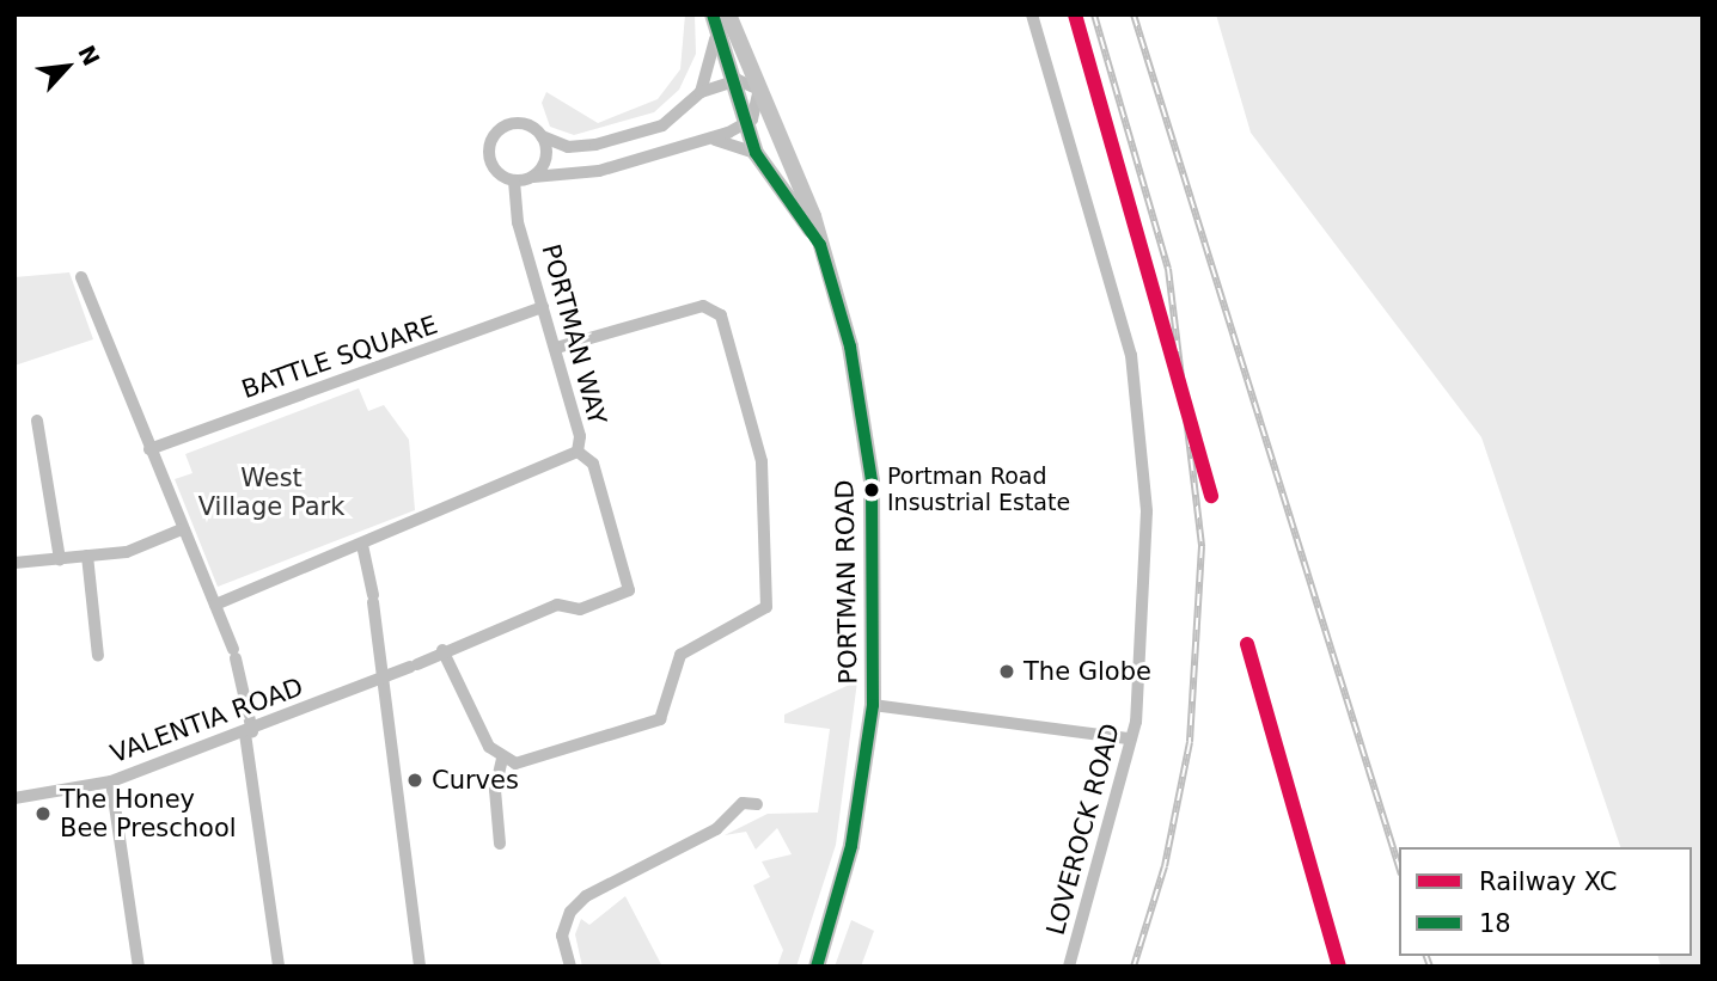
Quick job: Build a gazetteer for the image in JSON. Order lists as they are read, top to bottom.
{
  "streets": {
    "street": [
      "PORTMAN WAY",
      "BATTLE SQUARE",
      "PORTMAN ROAD",
      "VALENTIA ROAD",
      "LOVEROCK ROAD"
    ]
  },
  "crossings": [
    ["PORTMAN WAY", "BATTLE SQUARE"],
    ["PORTMAN WAY", "VALENTIA ROAD"]
  ],
  "parks": ["West Village Park"],
  "places": [
    "Portman Road Insustrial Estate",
    "The Globe",
    "Curves",
    "The Honey Bee Preschool"
  ],
  "lines": ["rail line XC", "transit line 18"],
  "legend": ["Railway XC", "18"],
  "north": "top right"
}
